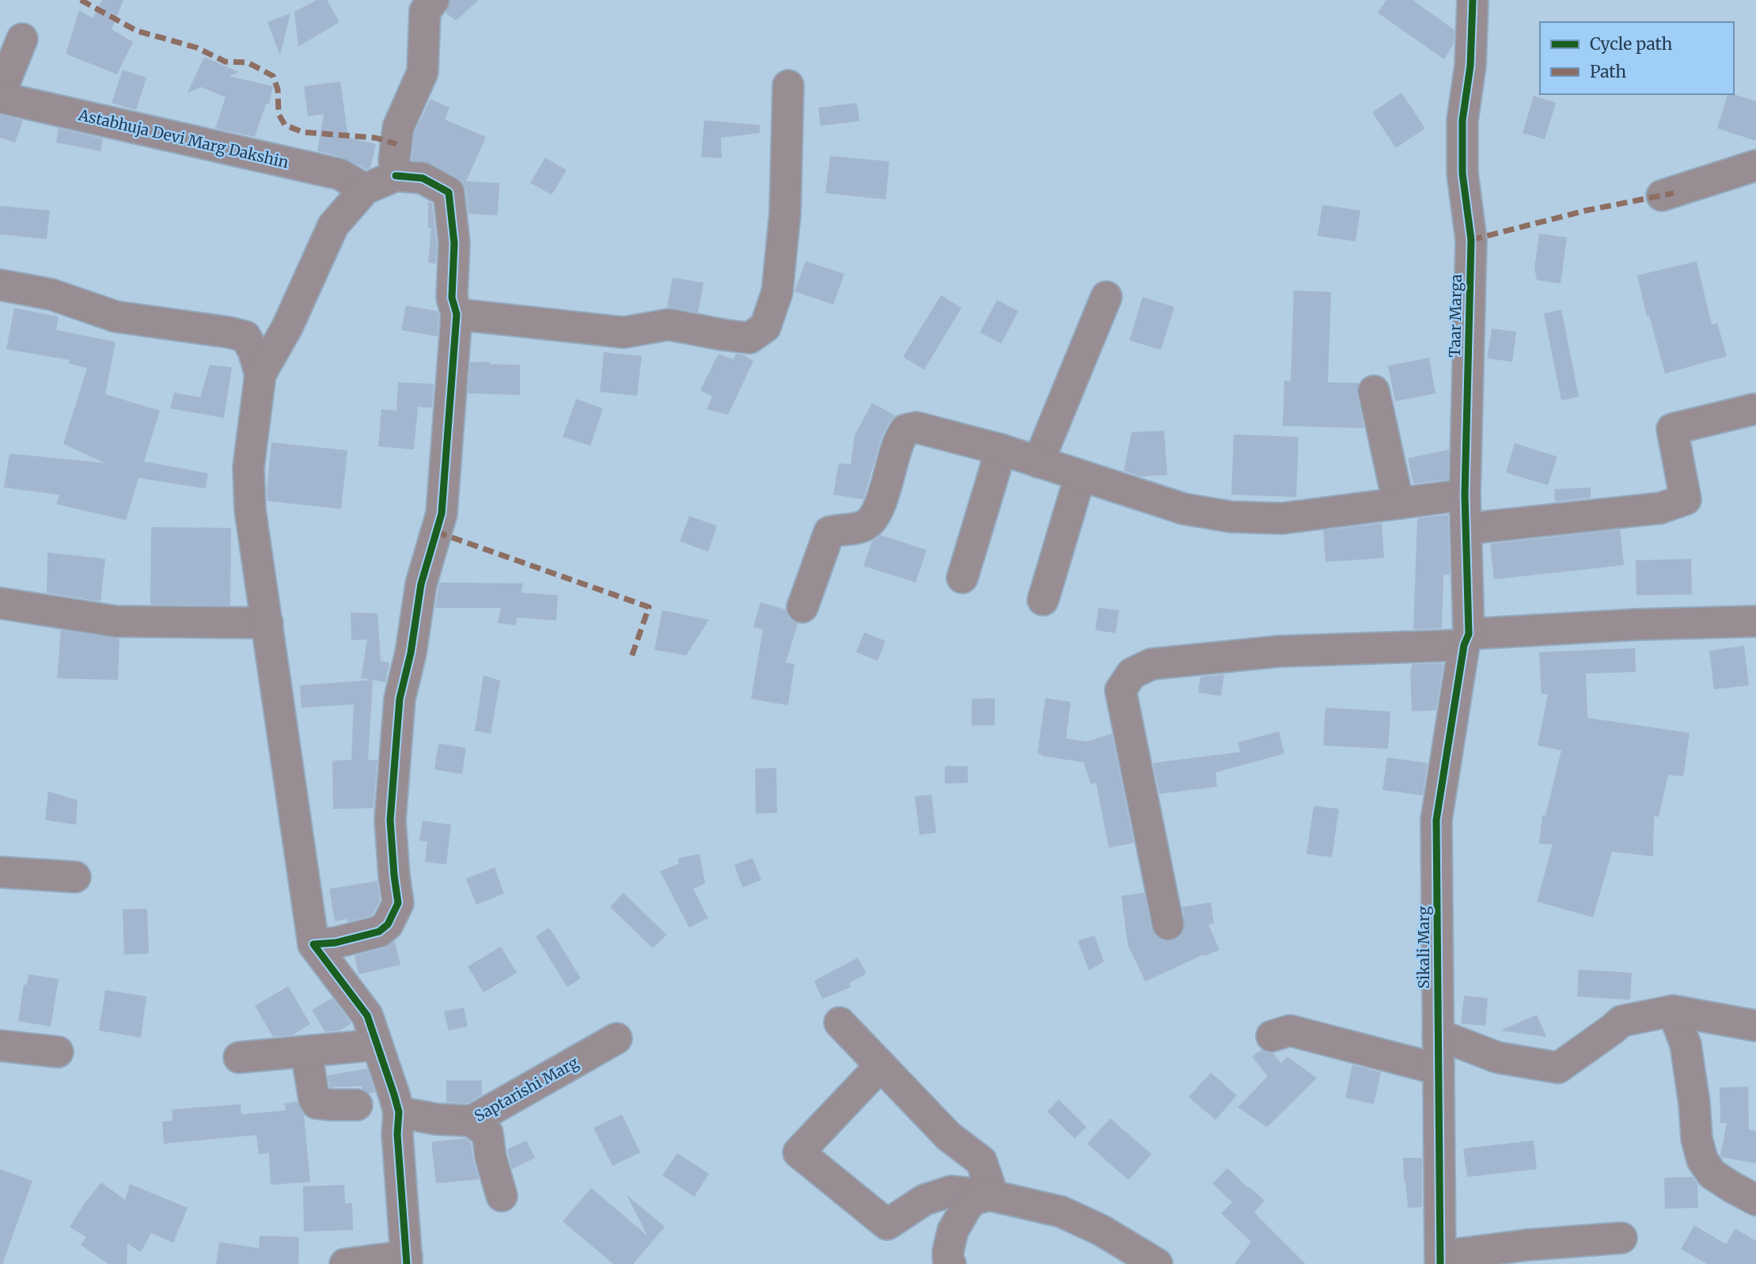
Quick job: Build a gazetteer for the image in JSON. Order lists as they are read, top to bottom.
{
  "streets": {
    "street": [
      "Astabhuja Devi Marg Dakshin",
      "Taar Marga",
      "Sikali Marg",
      "Saptarishi Marg"
    ]
  },
  "crossings": [
    ["Taar Marga", "Sikali Marg"]
  ],
  "legend": ["Cycle path", "Path"]
}
